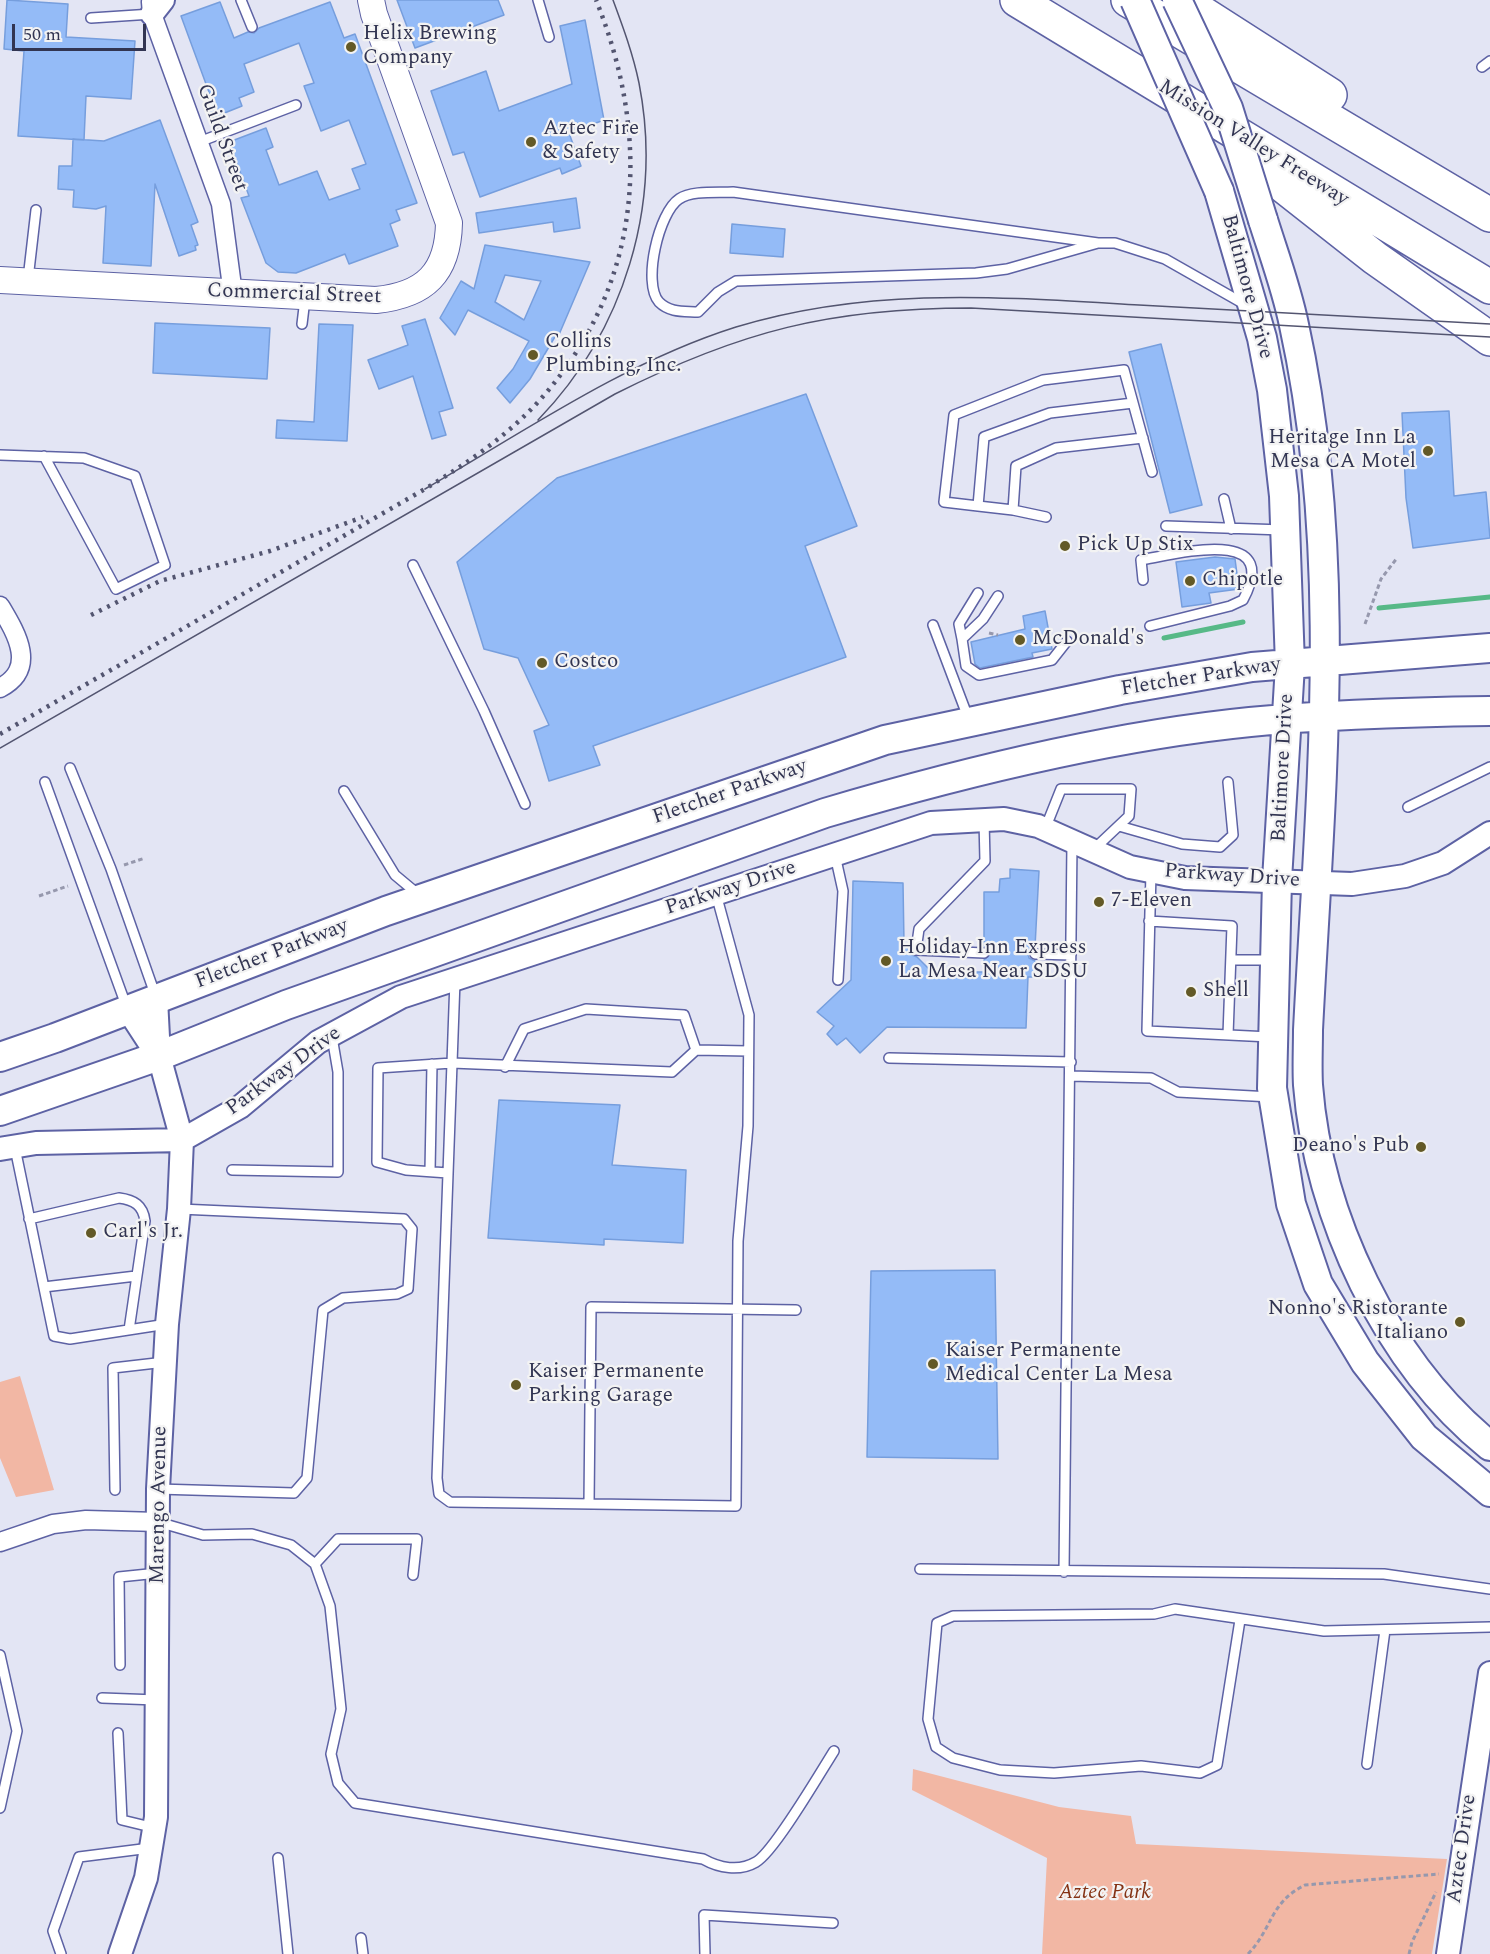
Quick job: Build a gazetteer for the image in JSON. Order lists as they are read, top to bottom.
{
  "streets": {
    "highway": ["Mission Valley Freeway"],
    "main road": ["Baltimore Drive", "Commercial Street", "Fletcher Parkway"],
    "street": [
      "Guild Street",
      "Parkway Drive",
      "Marengo Avenue",
      "Aztec Drive"
    ]
  },
  "crossings": [
    ["Guild Street", "Commercial Street"],
    ["Baltimore Drive", "Fletcher Parkway"],
    ["Baltimore Drive", "Parkway Drive"],
    ["Fletcher Parkway", "Marengo Avenue"],
    ["Parkway Drive", "Marengo Avenue"]
  ],
  "parks": ["Aztec Park"],
  "places": [
    "Helix Brewing Company",
    "Aztec Fire & Safety",
    "Collins Plumbing, Inc.",
    "Heritage Inn La Mesa CA Motel",
    "Pick Up Stix",
    "Chipotle",
    "McDonald's",
    "Costco",
    "7-Eleven",
    "Holiday Inn Express La Mesa Near SDSU",
    "Shell",
    "Deano's Pub",
    "Carl's Jr.",
    "Nonno's Ristorante Italiano",
    "Kaiser Permanente Medical Center La Mesa",
    "Kaiser Permanente Parking Garage"
  ],
  "scale_bar": "50 m"
}
